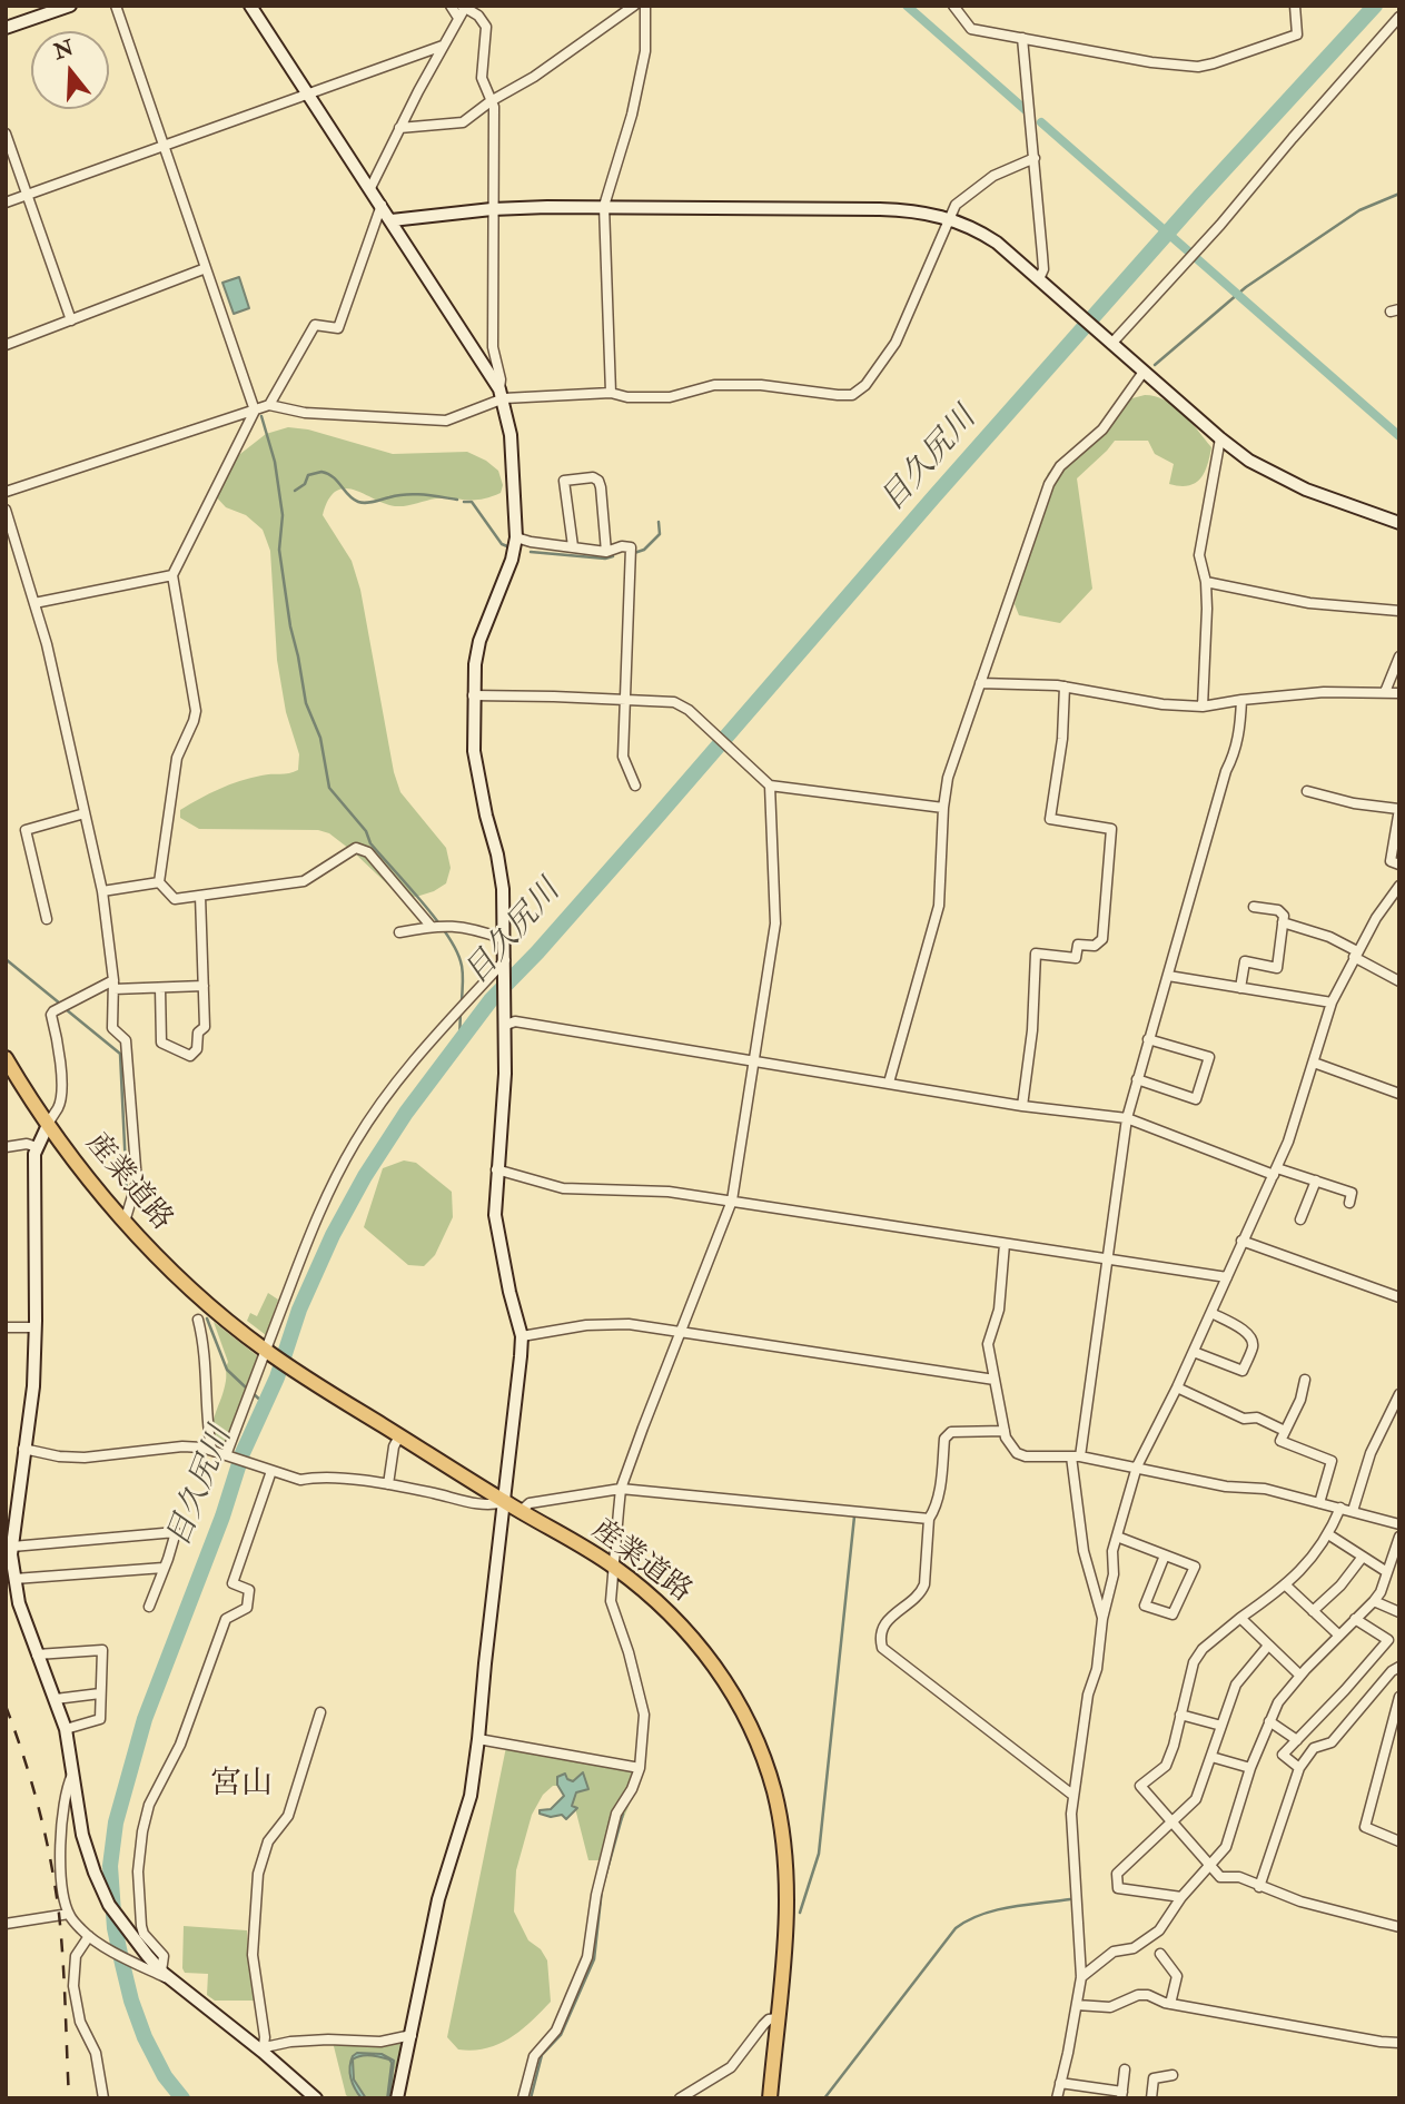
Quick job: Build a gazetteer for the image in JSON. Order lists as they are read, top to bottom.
{
  "streets": {
    "main road": ["産業道路"]
  },
  "districts": ["宮山"],
  "water": ["目久尻川"],
  "north": "top"
}
